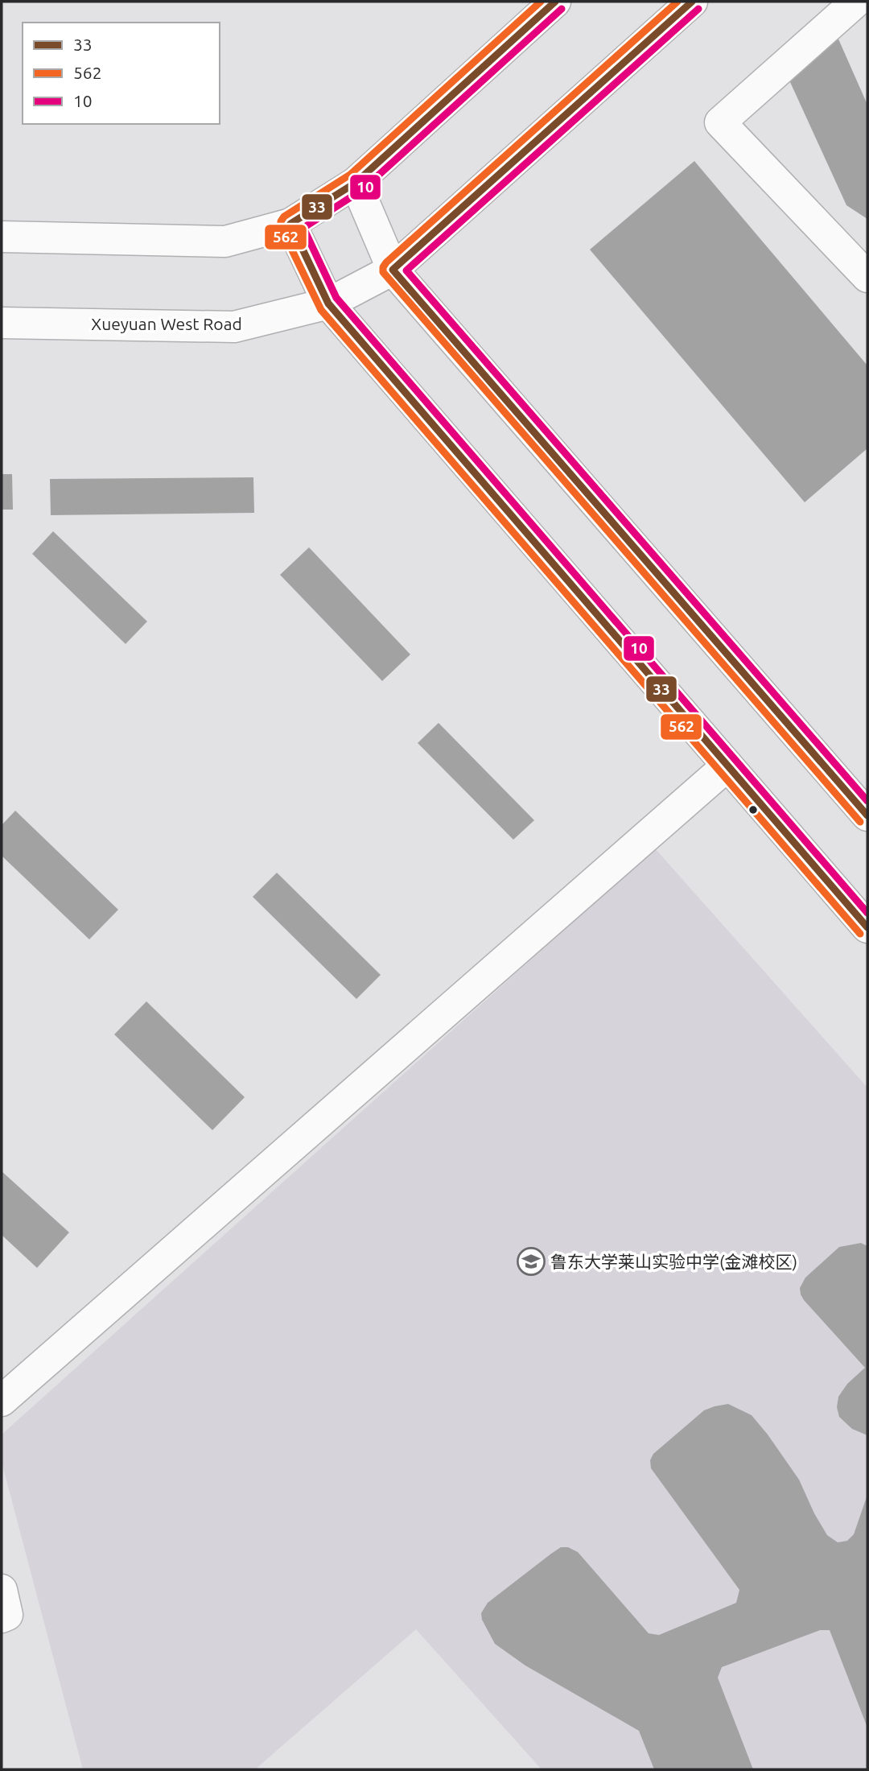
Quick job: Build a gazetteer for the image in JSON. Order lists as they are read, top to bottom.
{
  "streets": {
    "street": ["Xueyuan West Road"]
  },
  "places": {
    "school or university": ["鲁东大学莱山实验中学(金滩校区)"]
  },
  "lines": ["transit line 33", "transit line 562", "transit line 10"],
  "legend": ["33", "562", "10"]
}
